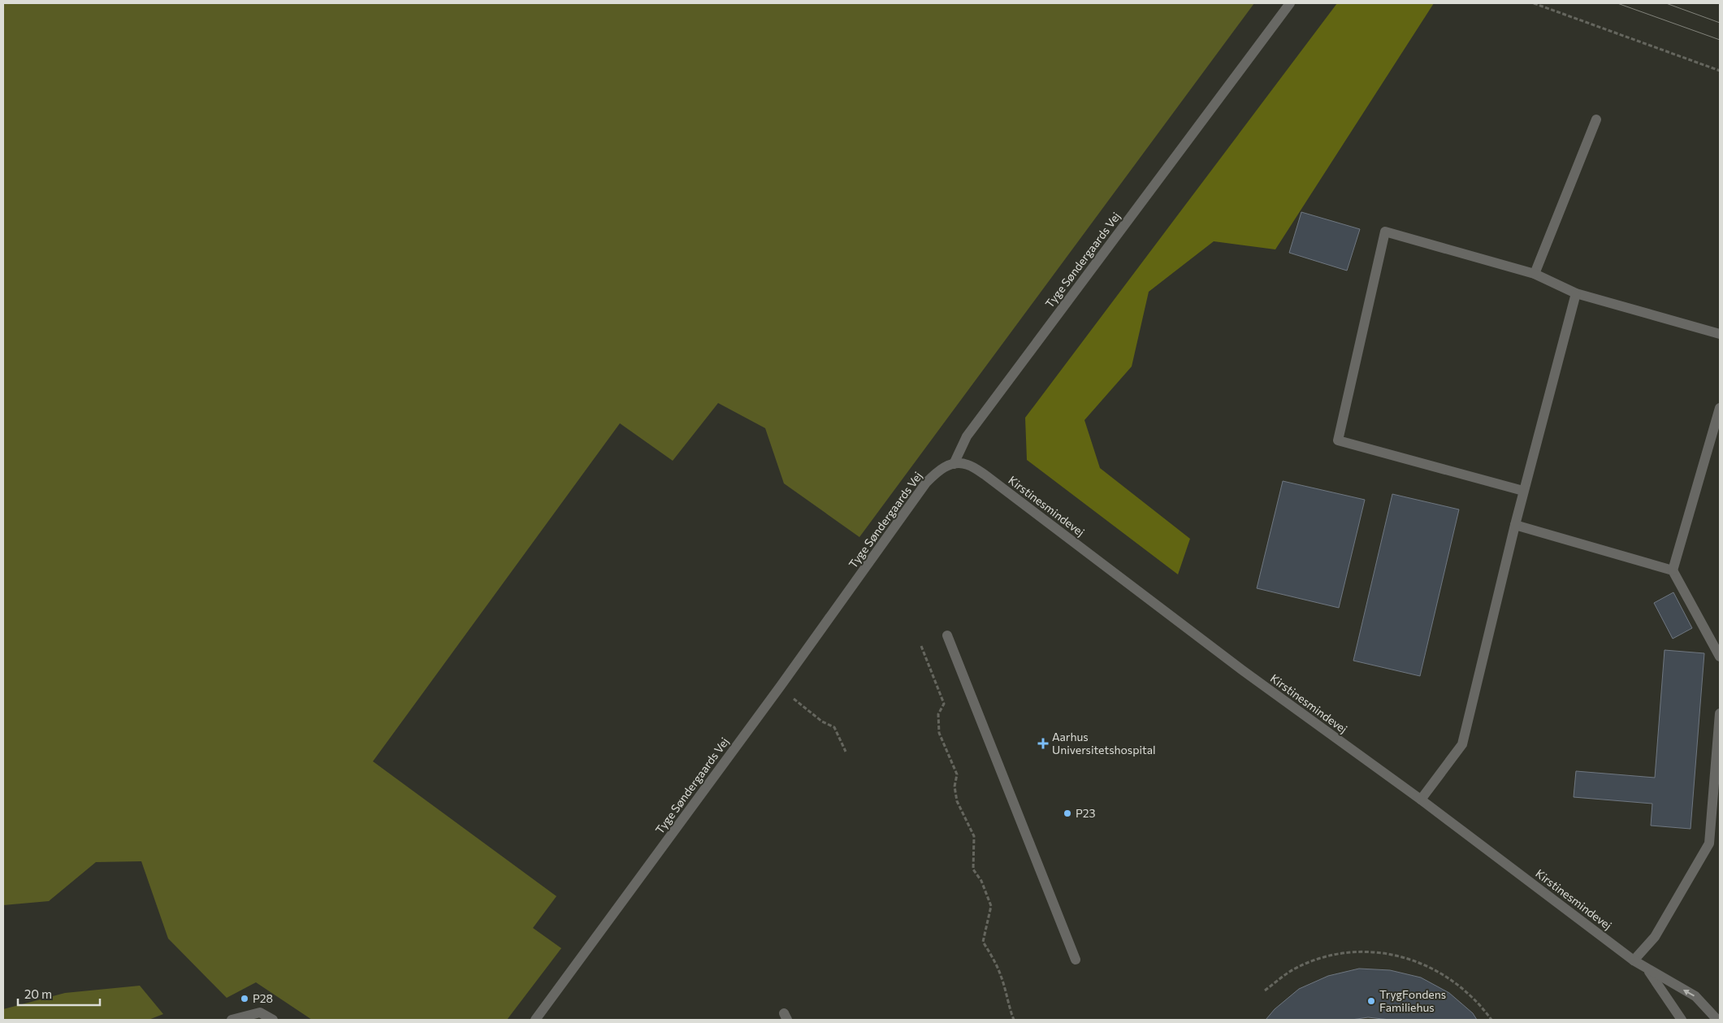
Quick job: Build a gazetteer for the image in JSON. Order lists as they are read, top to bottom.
{
  "streets": {
    "street": ["Tyge Søndergaards Vej", "Kirstinesmindevej"]
  },
  "crossings": [
    ["Tyge Søndergaards Vej", "Kirstinesmindevej"]
  ],
  "places": {
    "health": ["Aarhus Universitetshospital"],
    "other": ["P23", "P28", "TrygFondens Familiehus"]
  },
  "scale_bar": "20 m"
}
